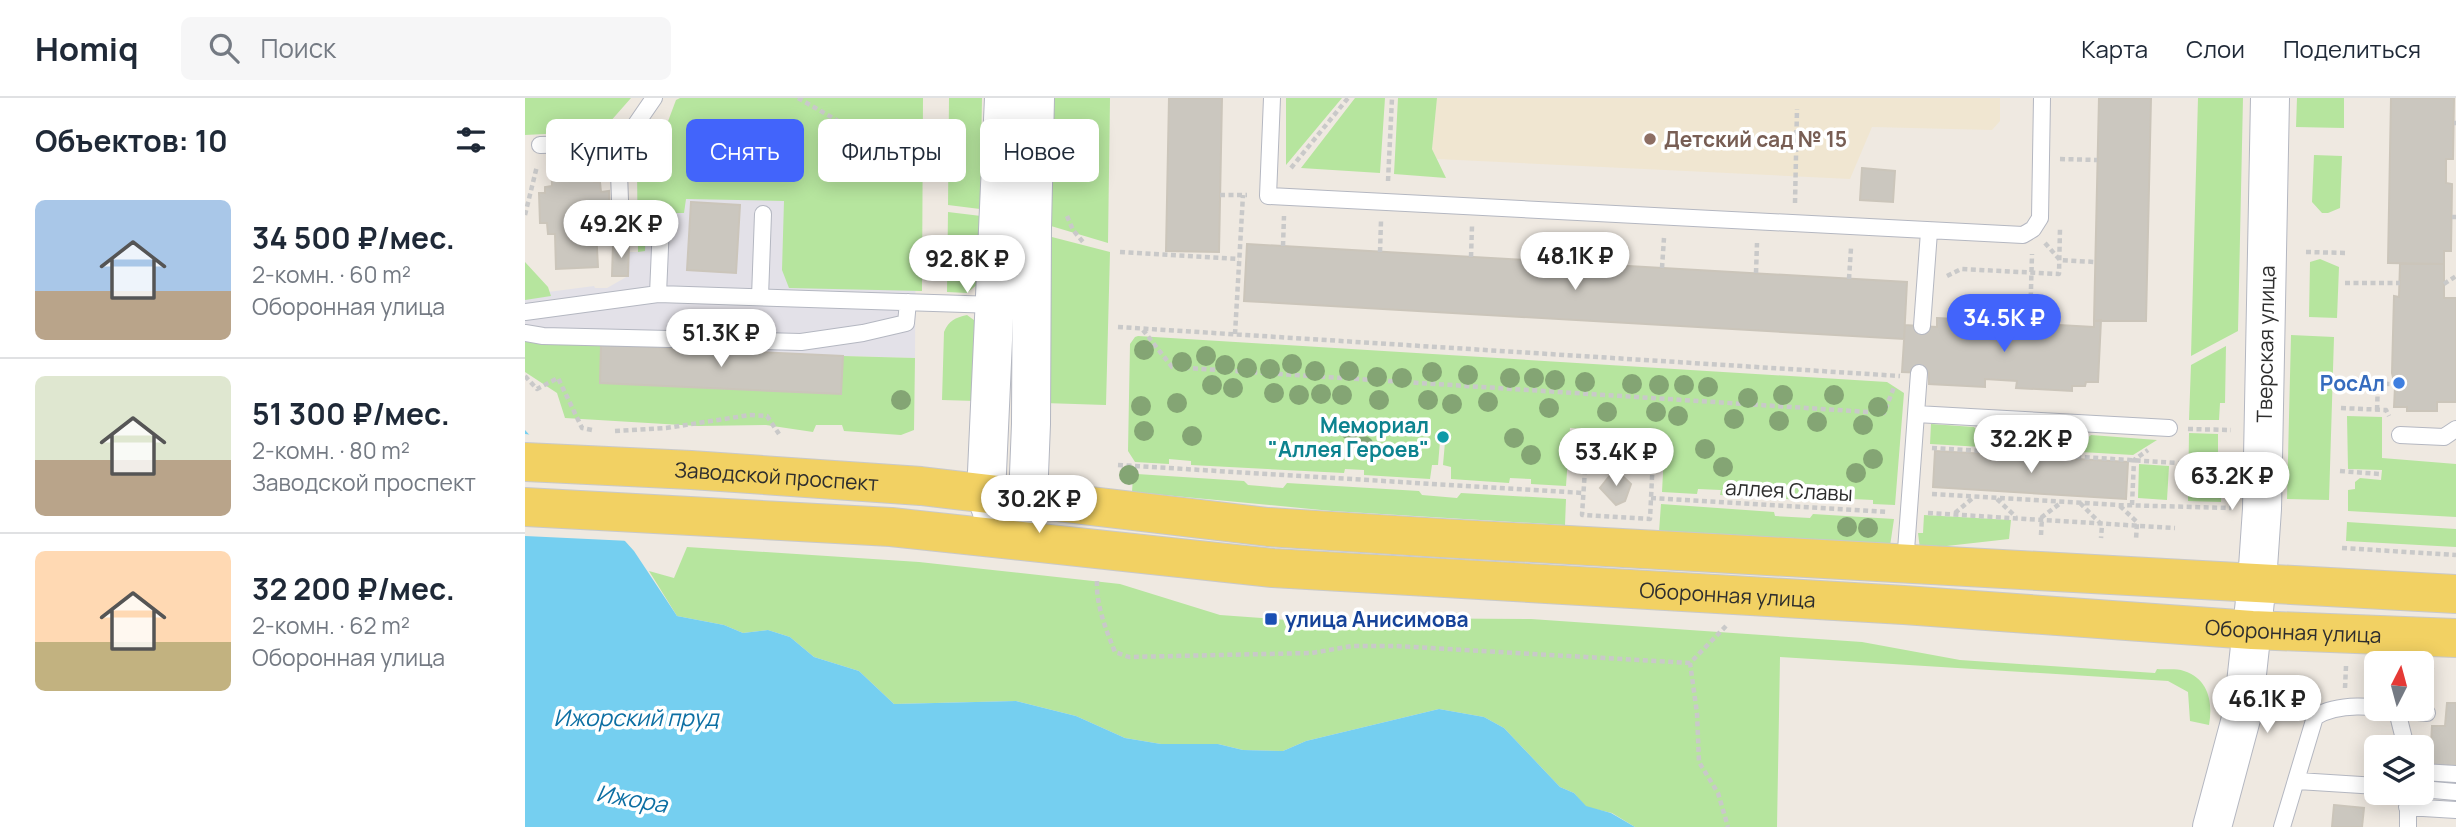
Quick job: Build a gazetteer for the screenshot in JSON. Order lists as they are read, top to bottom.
{
  "streets": {
    "main road": ["Тверская улица", "Заводской проспект", "Оборонная улица"],
    "path": ["аллея Славы"]
  },
  "crossings": [
    ["Тверская улица", "Оборонная улица"],
    ["Заводской проспект", "Оборонная улица"]
  ],
  "water": ["Ижорский пруд", "Ижора"],
  "places": {
    "other": ["Детский сад № 15", "РосАл", "Мемориал \"Аллея Героев\""],
    "transit": ["улица Анисимова"]
  },
  "north": "top",
  "page": {
    "header": "Homiq",
    "search": "Поиск",
    "nav": ["Карта", "Слои", "Поделиться"],
    "heading": "Объектов: 10",
    "chip": [
      "Купить",
      "Снять",
      "Фильтры",
      "Новое"
    ],
    "list": [
      {
        "name": "34 500 ₽/мес.",
        "note": "2-комн. · 60 m² · Оборонная улица"
      },
      {
        "name": "51 300 ₽/мес.",
        "note": "2-комн. · 80 m² · Заводской проспект"
      },
      {
        "name": "32 200 ₽/мес.",
        "note": "2-комн. · 62 m² · Оборонная улица"
      }
    ],
    "price": [
      "49.2K ₽",
      "48.1K ₽",
      "92.8K ₽",
      "34.5K ₽",
      "51.3K ₽",
      "32.2K ₽",
      "53.4K ₽",
      "63.2K ₽",
      "30.2K ₽",
      "46.1K ₽"
    ]
  }
}
